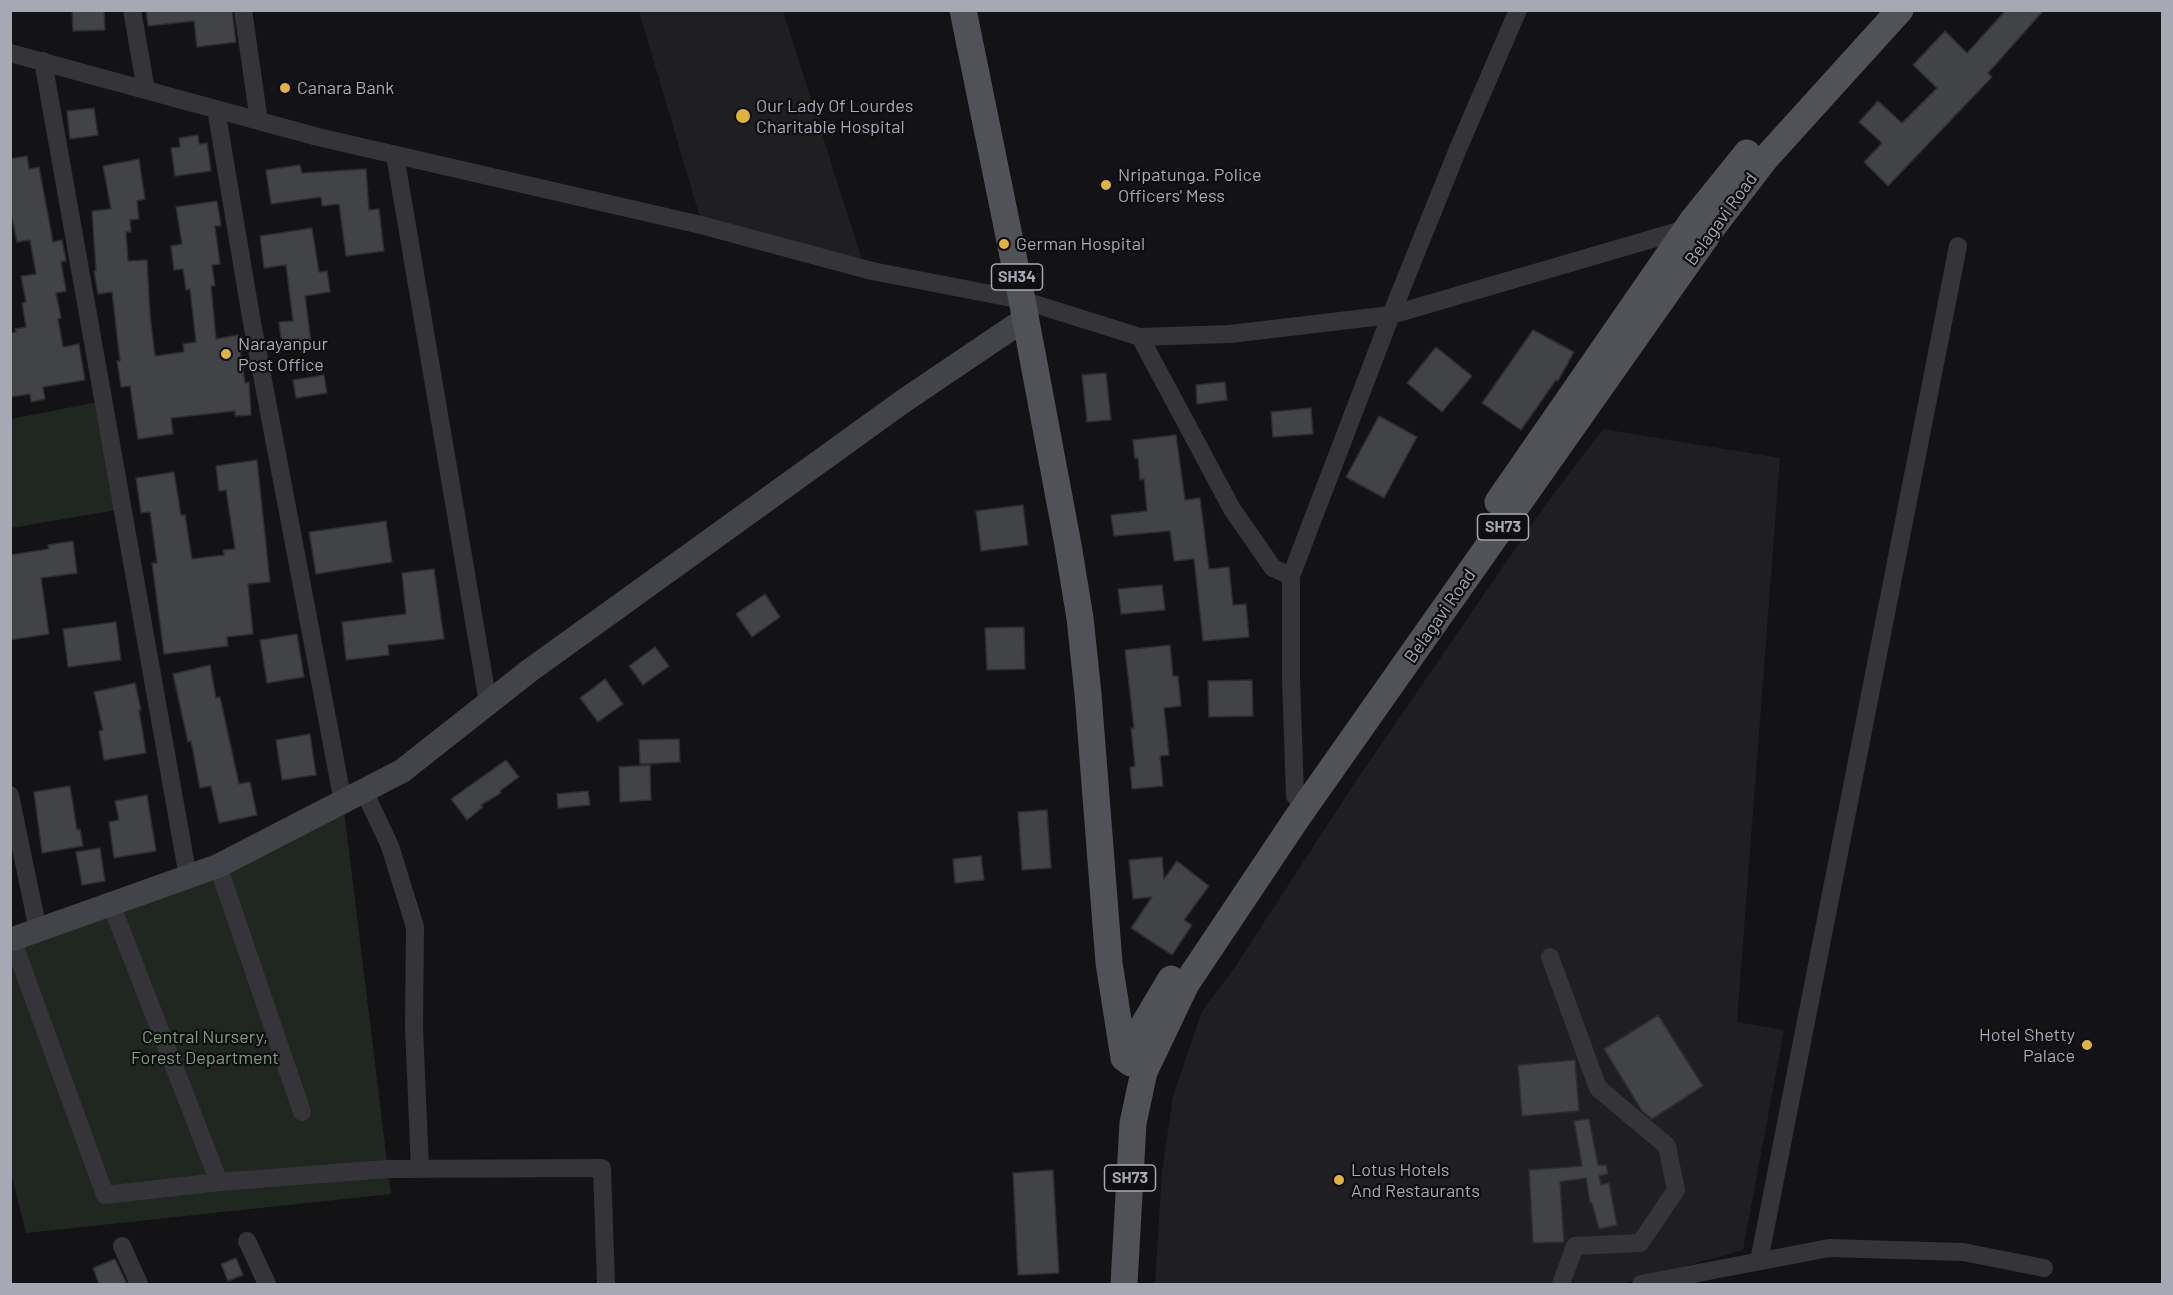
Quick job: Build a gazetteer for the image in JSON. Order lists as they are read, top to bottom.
{
  "streets": {
    "main road": ["Belagavi Road", "SH34", "SH73"]
  },
  "crossings": [
    ["Belagavi Road", "SH34"],
    ["Belagavi Road", "SH73"],
    ["SH34", "SH73"]
  ],
  "parks": ["Central Nursery, Forest Department"],
  "places": [
    "Canara Bank",
    "Our Lady Of Lourdes Charitable Hospital",
    "Nripatunga. Police Officers' Mess",
    "German Hospital",
    "Narayanpur Post Office",
    "Hotel Shetty Palace",
    "Lotus Hotels And Restaurants"
  ]
}
